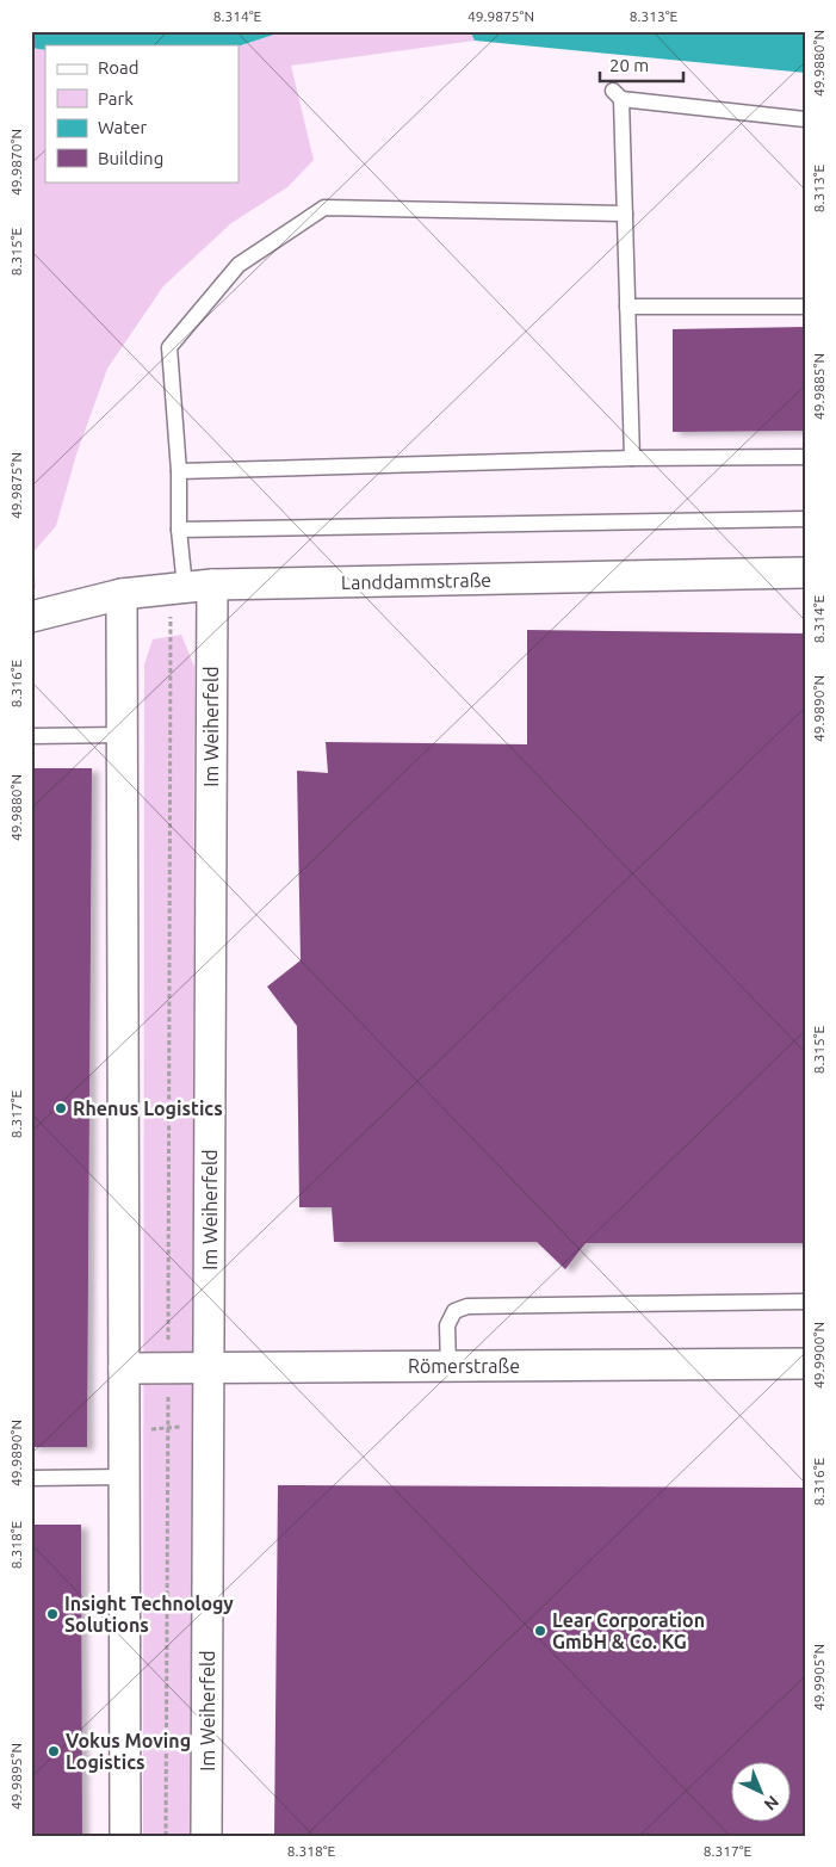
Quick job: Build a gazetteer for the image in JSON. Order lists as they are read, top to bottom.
{
  "streets": {
    "street": ["Landdammstraße", "Im Weiherfeld", "Römerstraße"]
  },
  "crossings": [
    ["Landdammstraße", "Im Weiherfeld"],
    ["Im Weiherfeld", "Römerstraße"]
  ],
  "places": [
    "Rhenus Logistics",
    "Insight Technology Solutions",
    "Lear Corporation GmbH & Co. KG",
    "Vokus Moving Logistics"
  ],
  "legend": [
    "Road",
    "Park",
    "Water",
    "Building"
  ],
  "scale_bar": "20 m",
  "north": "bottom right",
  "coordinates": [
    "8.314°E",
    "49.9875°N",
    "8.313°E",
    "49.9880°N",
    "49.9870°N",
    "8.315°E",
    "49.9885°N",
    "8.316°E",
    "49.9890°N",
    "8.317°E",
    "49.9900°N",
    "8.318°E",
    "49.9905°N",
    "49.9895°N"
  ]
}
